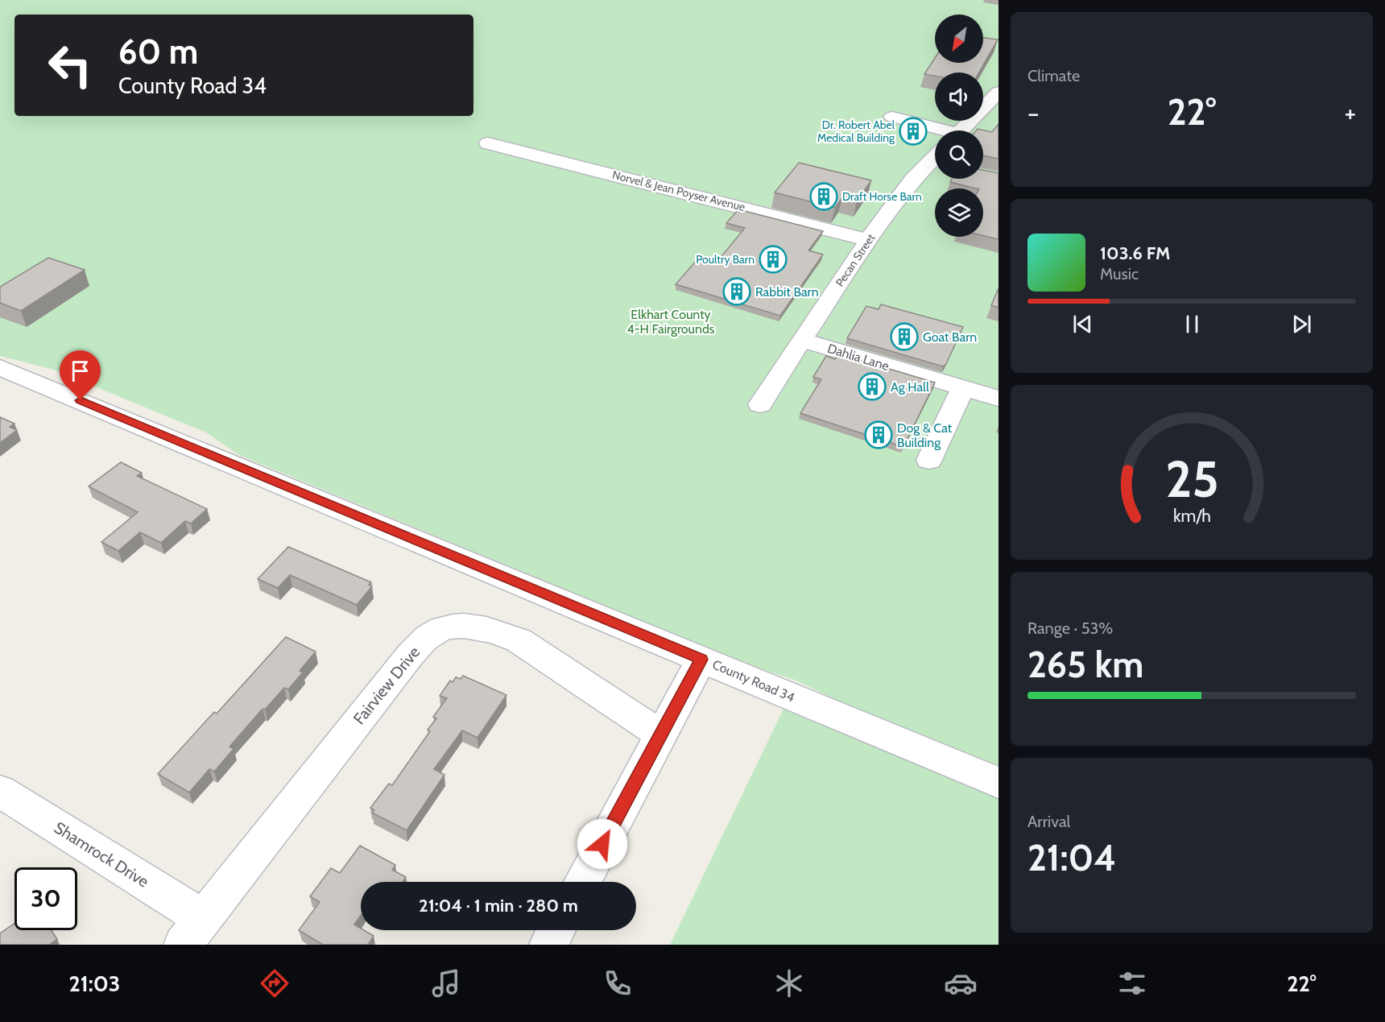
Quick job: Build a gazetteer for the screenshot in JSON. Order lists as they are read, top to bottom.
{
  "streets": {
    "street": [
      "Norvel & Jean Poyser Avenue",
      "Pecan Street",
      "Dahlia Lane",
      "County Road 34",
      "Fairview Drive",
      "Shamrock Drive"
    ]
  },
  "crossings": [
    ["Norvel & Jean Poyser Avenue", "Pecan Street"],
    ["Pecan Street", "Dahlia Lane"],
    ["Fairview Drive", "Shamrock Drive"]
  ],
  "parks": ["Elkhart County 4-H Fairgrounds"],
  "places": {
    "building": [
      "Dr. Robert Abel Medical Building",
      "Draft Horse Barn",
      "Poultry Barn",
      "Rabbit Barn",
      "Goat Barn",
      "Ag Hall",
      "Dog & Cat Building"
    ]
  },
  "north": "bottom left",
  "page": {
    "tile": [
      "Climate",
      ["Range · 53%", "265 km"],
      ["Arrival", "21:04"]
    ],
    "turn": ["60 m", "County Road 34"],
    "heat": ["−", "22°", "+"],
    "song": ["103.6 FM", "Music"],
    "limit": "30",
    "trip": "21:04 · 1 min · 280 m",
    "tabs": ["21:03", "22°"],
    "gauge": ["25", "km/h"]
  }
}
